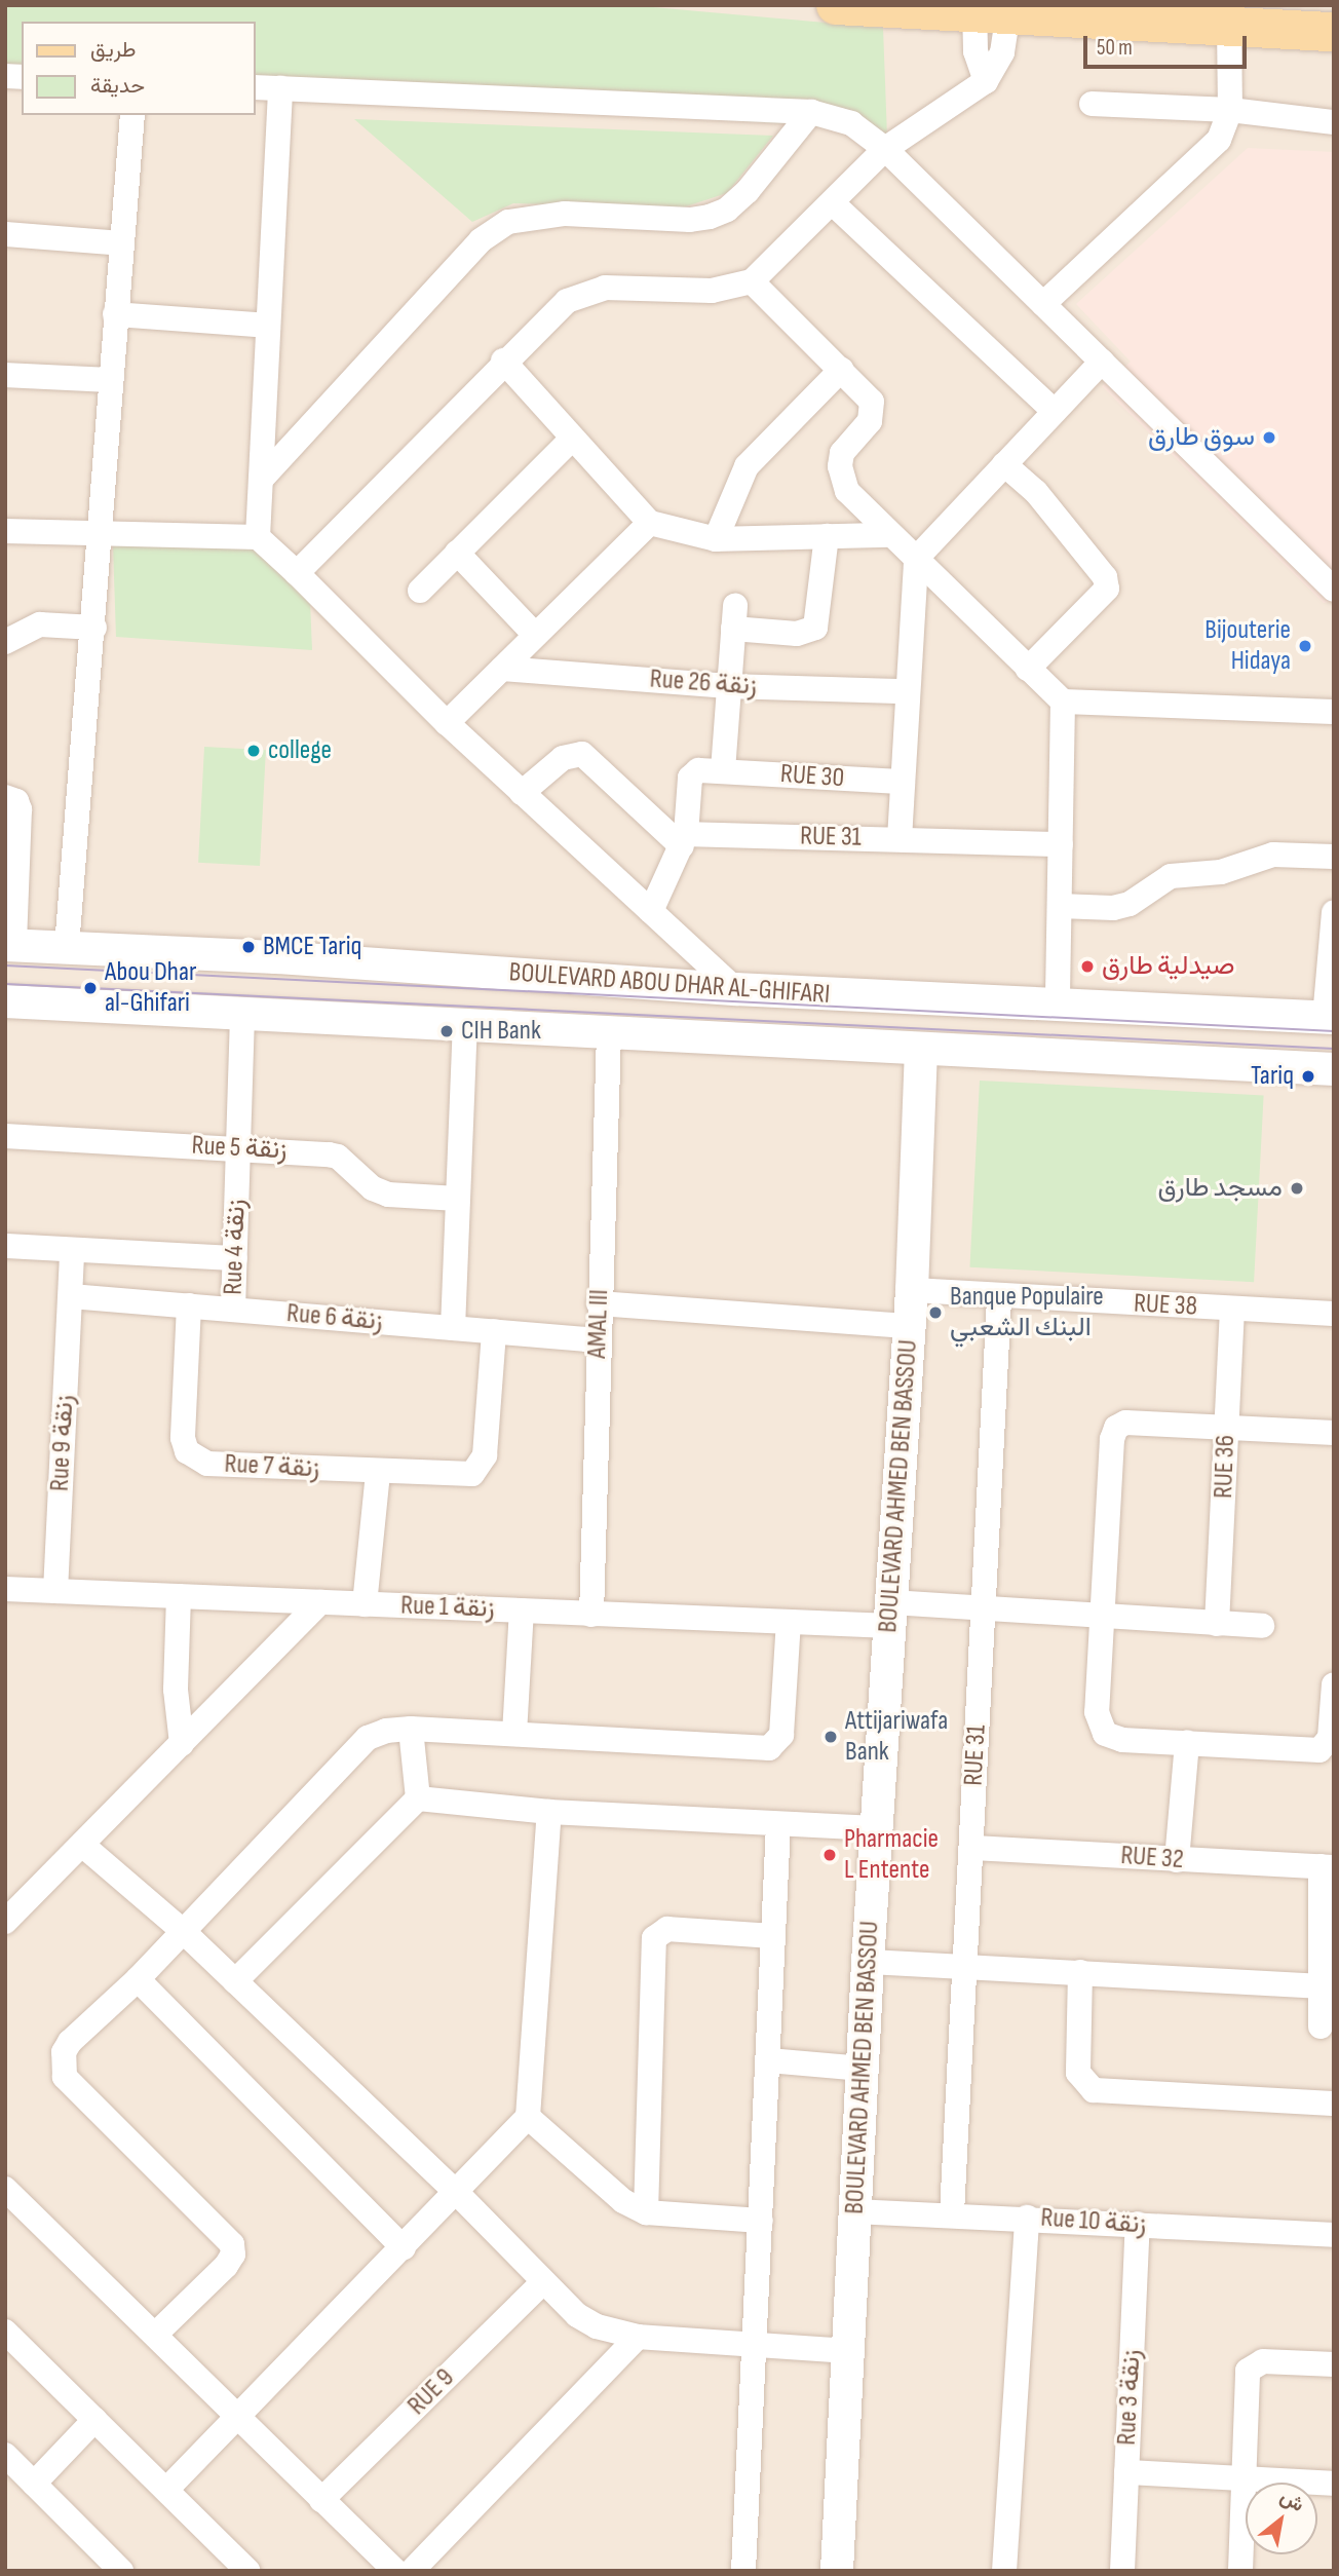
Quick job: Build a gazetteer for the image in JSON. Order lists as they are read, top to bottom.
{
  "streets": {
    "street": [
      "Rue 26 زنقة",
      "RUE 30",
      "RUE 31",
      "BOULEVARD ABOU DHAR AL-GHIFARI",
      "Rue 5 زنقة",
      "Rue 4 زنقة",
      "RUE 38",
      "Rue 6 زنقة",
      "AMAL III",
      "Rue 9 زنقة",
      "Rue 7 زنقة",
      "RUE 36",
      "BOULEVARD AHMED BEN BASSOU",
      "Rue 1 زنقة",
      "RUE 32",
      "Rue 10 زنقة",
      "RUE 9",
      "Rue 3 زنقة"
    ]
  },
  "crossings": [
    ["RUE 30", "RUE 31"],
    ["RUE 31", "RUE 38"],
    ["RUE 31", "Rue 1 زنقة"],
    ["RUE 31", "RUE 32"],
    ["RUE 31", "Rue 10 زنقة"],
    ["BOULEVARD ABOU DHAR AL-GHIFARI", "Rue 4 زنقة"],
    ["BOULEVARD ABOU DHAR AL-GHIFARI", "AMAL III"],
    ["BOULEVARD ABOU DHAR AL-GHIFARI", "BOULEVARD AHMED BEN BASSOU"],
    ["Rue 5 زنقة", "Rue 4 زنقة"],
    ["Rue 4 زنقة", "Rue 6 زنقة"],
    ["RUE 38", "RUE 36"],
    ["RUE 38", "BOULEVARD AHMED BEN BASSOU"],
    ["Rue 6 زنقة", "AMAL III"],
    ["Rue 6 زنقة", "Rue 9 زنقة"],
    ["Rue 6 زنقة", "Rue 7 زنقة"],
    ["AMAL III", "Rue 1 زنقة"],
    ["Rue 9 زنقة", "Rue 1 زنقة"],
    ["RUE 36", "Rue 1 زنقة"],
    ["BOULEVARD AHMED BEN BASSOU", "Rue 1 زنقة"],
    ["BOULEVARD AHMED BEN BASSOU", "Rue 10 زنقة"],
    ["Rue 10 زنقة", "Rue 3 زنقة"]
  ],
  "places": [
    "سوق طارق",
    "Bijouterie Hidaya",
    "college",
    "BMCE Tariq",
    "صيدلية طارق",
    "Abou Dhar al-Ghifari",
    "CIH Bank",
    "Tariq",
    "مسجد طارق",
    "Banque Populaire البنك الشعبي",
    "Attijariwafa Bank",
    "Pharmacie L Entente"
  ],
  "legend": ["طريق", "حديقة"],
  "scale_bar": "50 m",
  "north": "top right"
}
